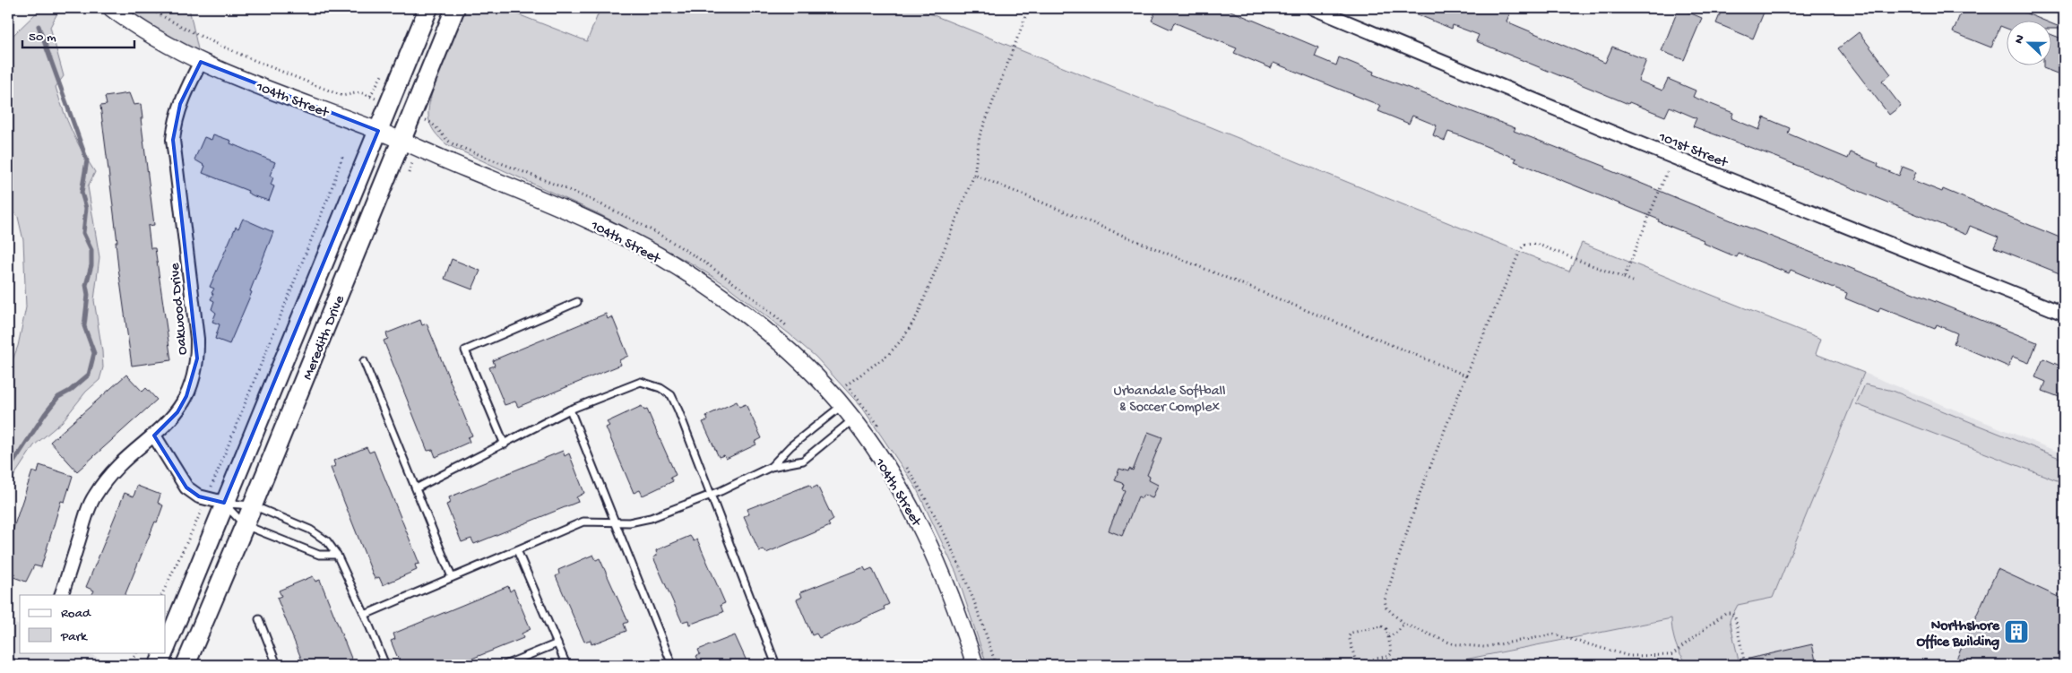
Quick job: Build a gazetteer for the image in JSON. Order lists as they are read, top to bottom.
{
  "streets": {
    "main road": ["Meredith Drive"],
    "street": ["104th Street", "101st Street", "Oakwood Drive"]
  },
  "crossings": [
    ["104th Street", "Oakwood Drive"],
    ["104th Street", "Meredith Drive"]
  ],
  "parks": ["Urbandale Softball & Soccer Complex"],
  "places": {
    "building": ["Northshore Office Building"]
  },
  "legend": ["Road", "Park"],
  "scale_bar": "50 m",
  "north": "left"
}
